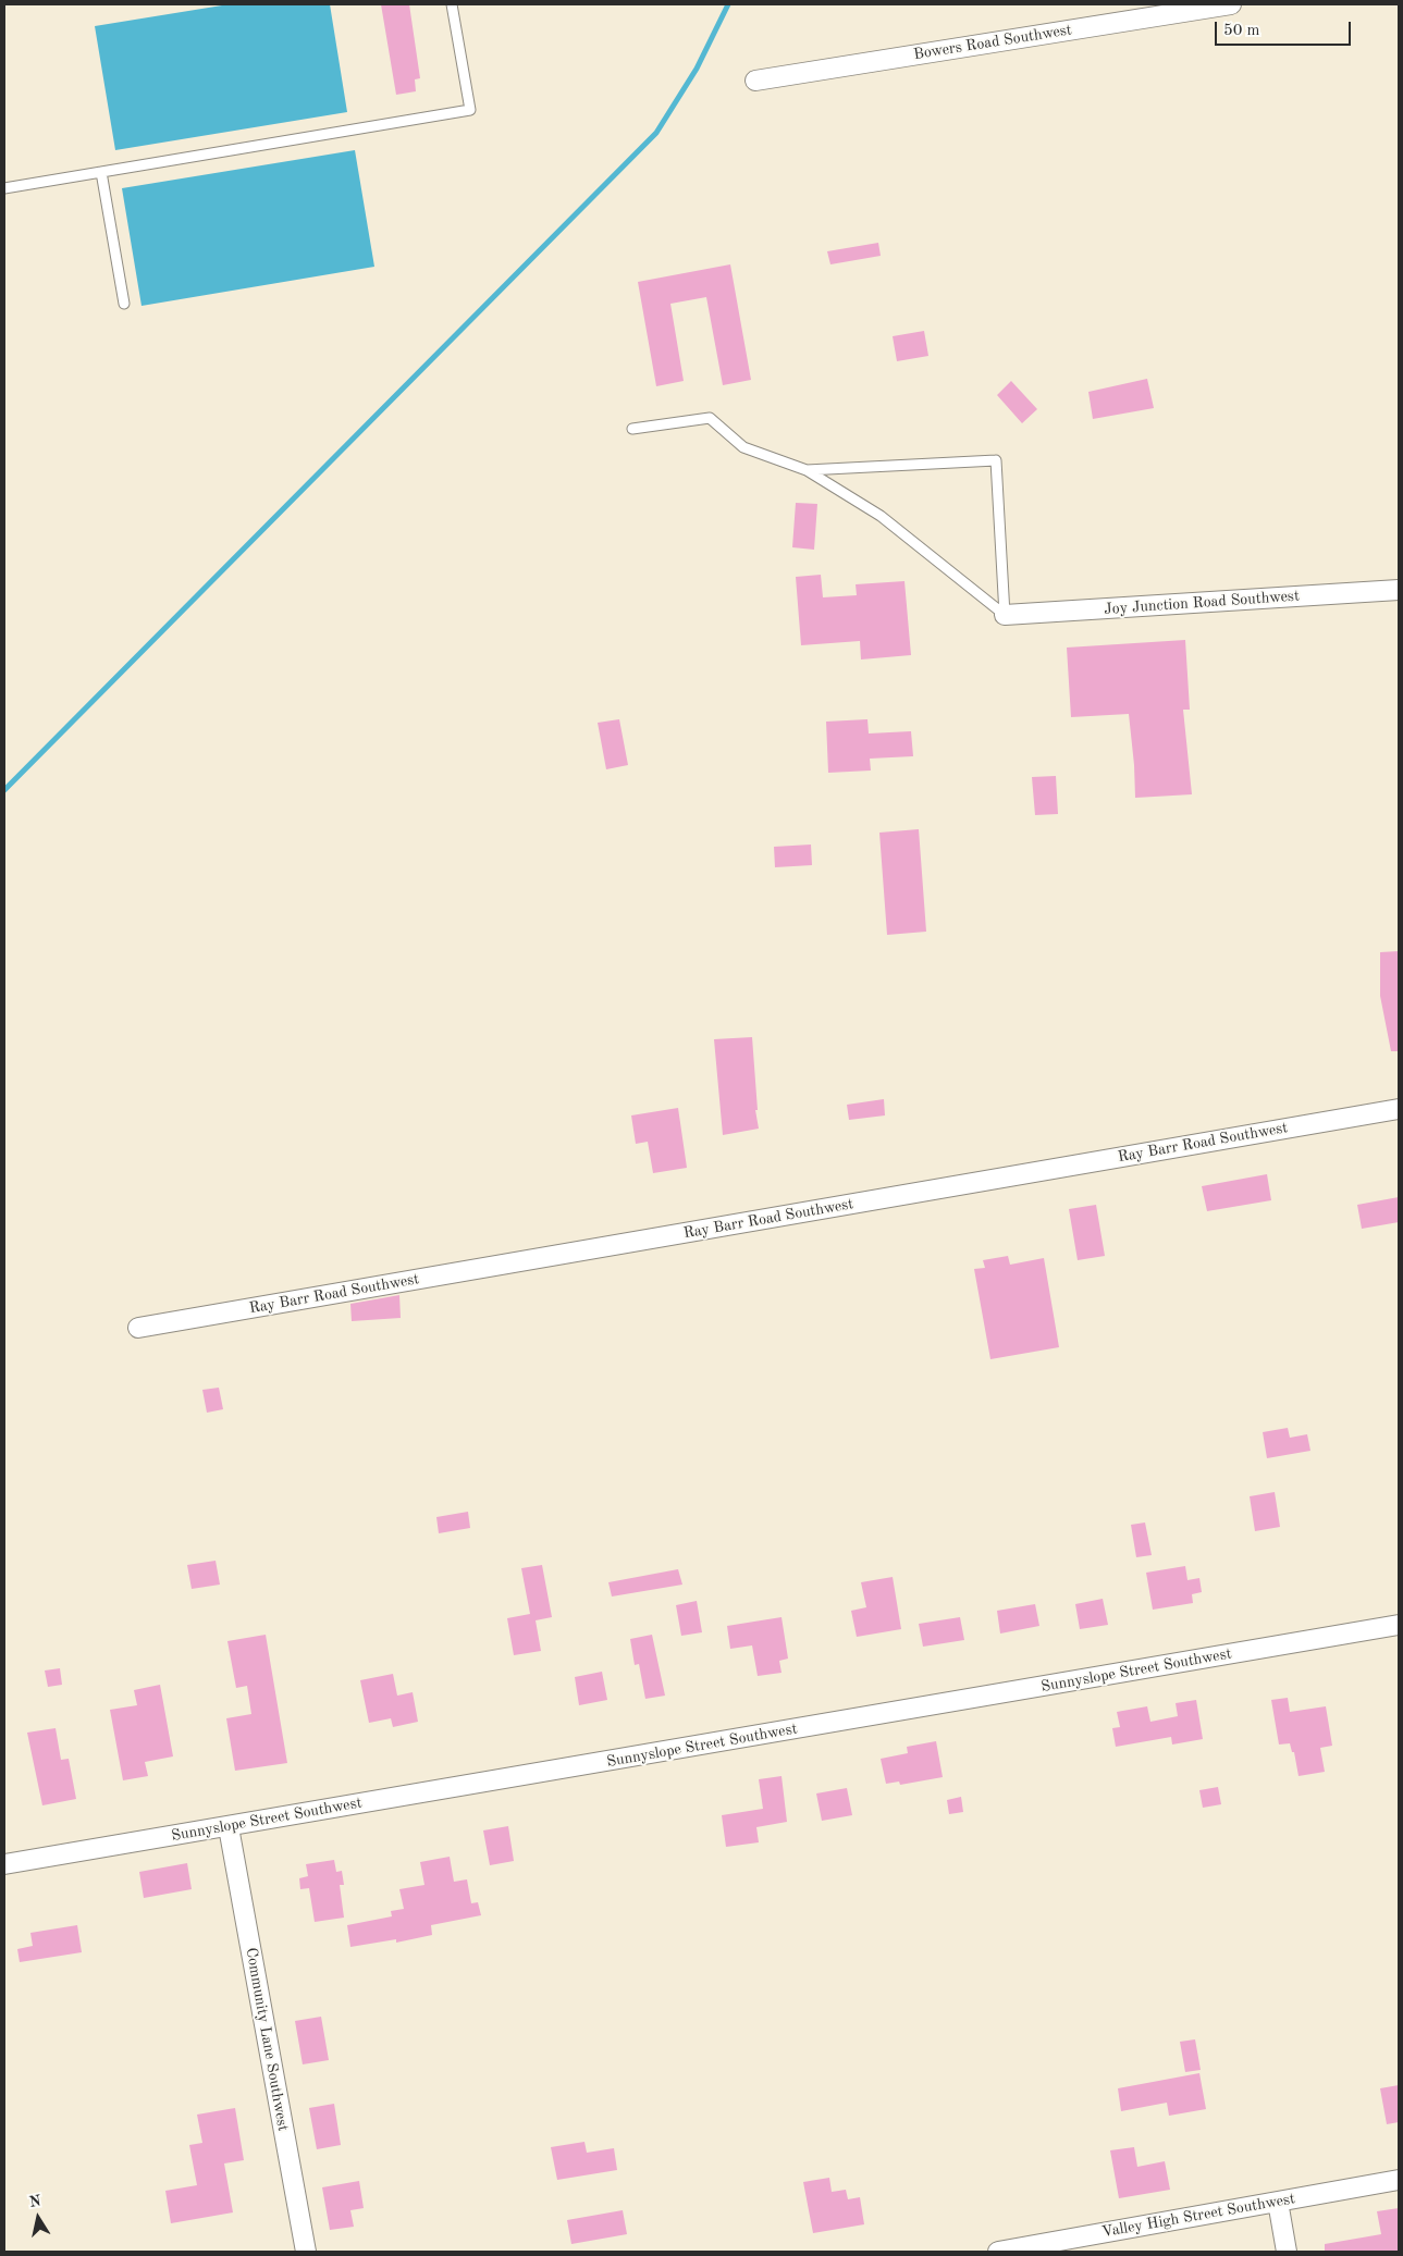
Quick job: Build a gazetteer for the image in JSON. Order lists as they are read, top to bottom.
{
  "streets": {
    "street": [
      "Bowers Road Southwest",
      "Joy Junction Road Southwest",
      "Ray Barr Road Southwest",
      "Sunnyslope Street Southwest",
      "Community Lane Southwest",
      "Valley High Street Southwest"
    ]
  },
  "crossings": [
    ["Sunnyslope Street Southwest", "Community Lane Southwest"]
  ],
  "scale_bar": "50 m",
  "north": "top"
}
